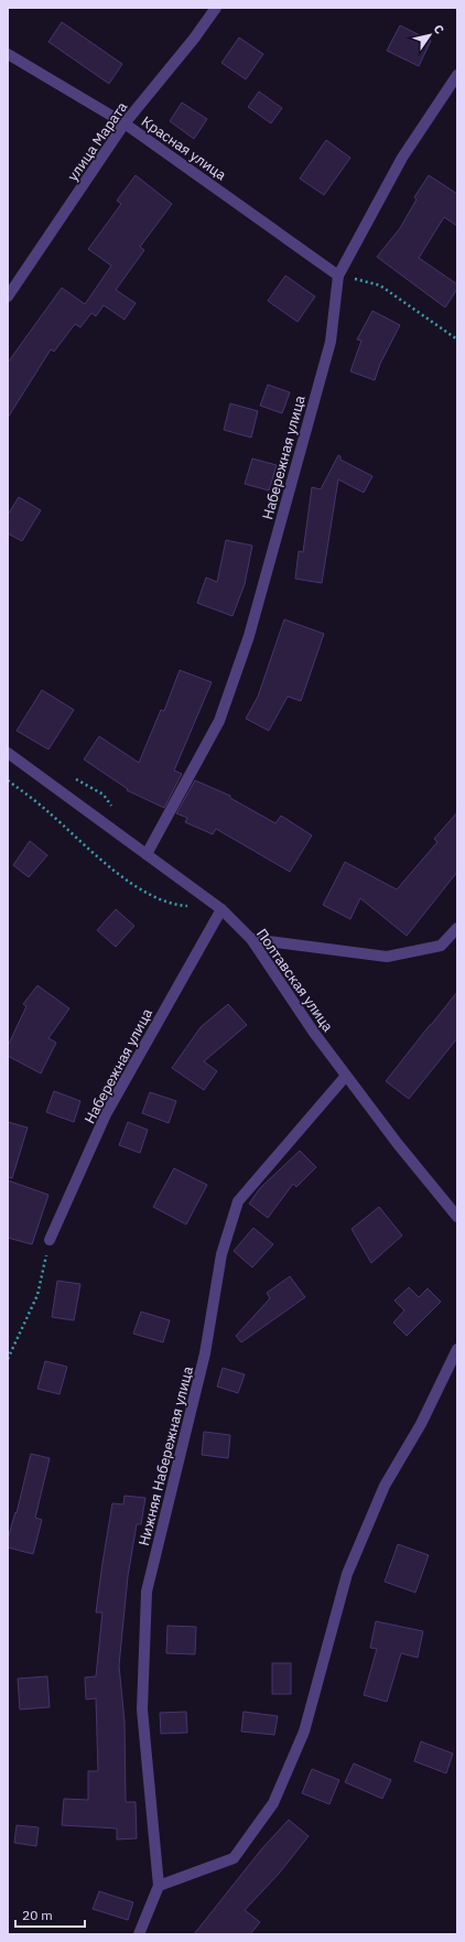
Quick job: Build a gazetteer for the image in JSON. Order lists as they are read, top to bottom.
{
  "streets": {
    "street": [
      "улица Марата",
      "Красная улица",
      "Набережная улица",
      "Полтавская улица",
      "Нижняя Набережная улица"
    ]
  },
  "crossings": [
    ["улица Марата", "Красная улица"],
    ["Красная улица", "Набережная улица"],
    ["Набережная улица", "Полтавская улица"],
    ["Полтавская улица", "Нижняя Набережная улица"]
  ],
  "scale_bar": "20 m",
  "north": "top right"
}
